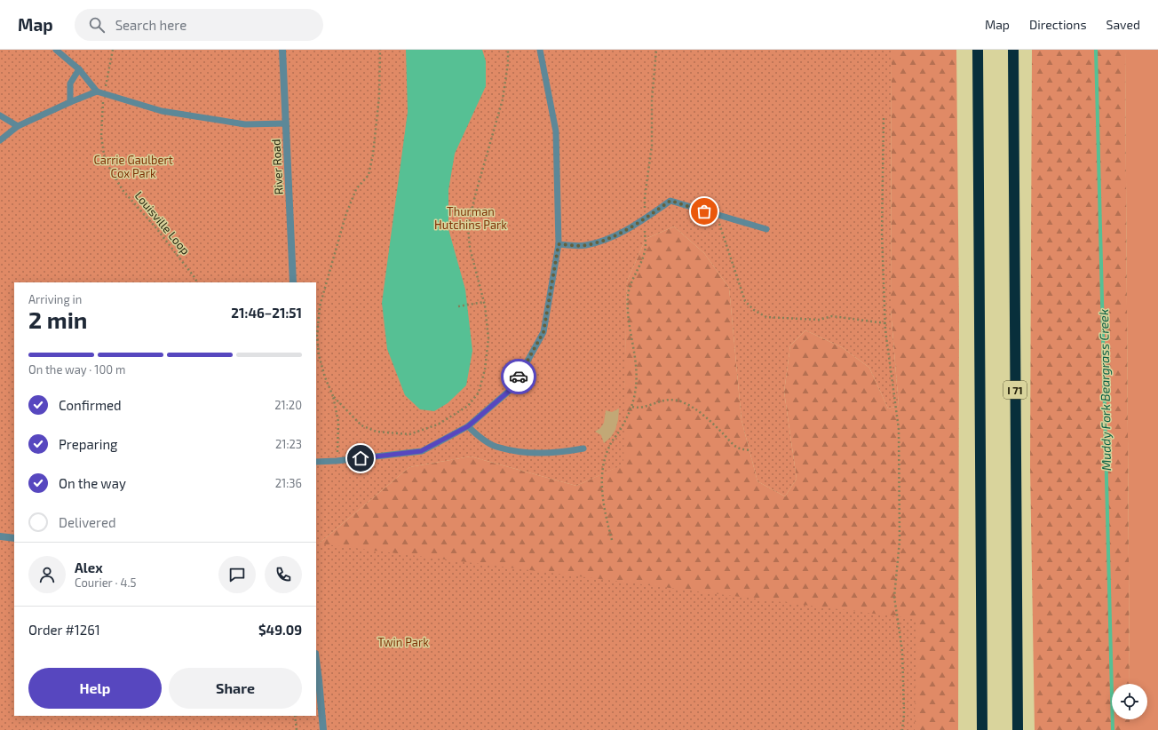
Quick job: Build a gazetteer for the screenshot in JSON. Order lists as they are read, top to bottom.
{
  "streets": {
    "highway": ["I 71"],
    "street": ["River Road"],
    "path": ["Louisville Loop"]
  },
  "water": ["Muddy Fork Beargrass Creek"],
  "parks": ["Carrie Gaulbert Cox Park", "Thurman Hutchins Park", "Twin Park"],
  "page": {
    "header": "Map",
    "search": "Search here",
    "nav": ["Map", "Directions", "Saved"],
    "heading": ["2 min", "Arriving in", "21:46–21:51"],
    "panel": [
      "Alex",
      "Courier · 4.5",
      "Order #1261",
      "$49.09"
    ],
    "bar": "On the way · 100 m",
    "list": [
      ["Confirmed", "21:20"],
      ["Preparing", "21:23"],
      ["On the way", "21:36"],
      "Delivered"
    ],
    "buttons": ["Help", "Share"]
  }
}
